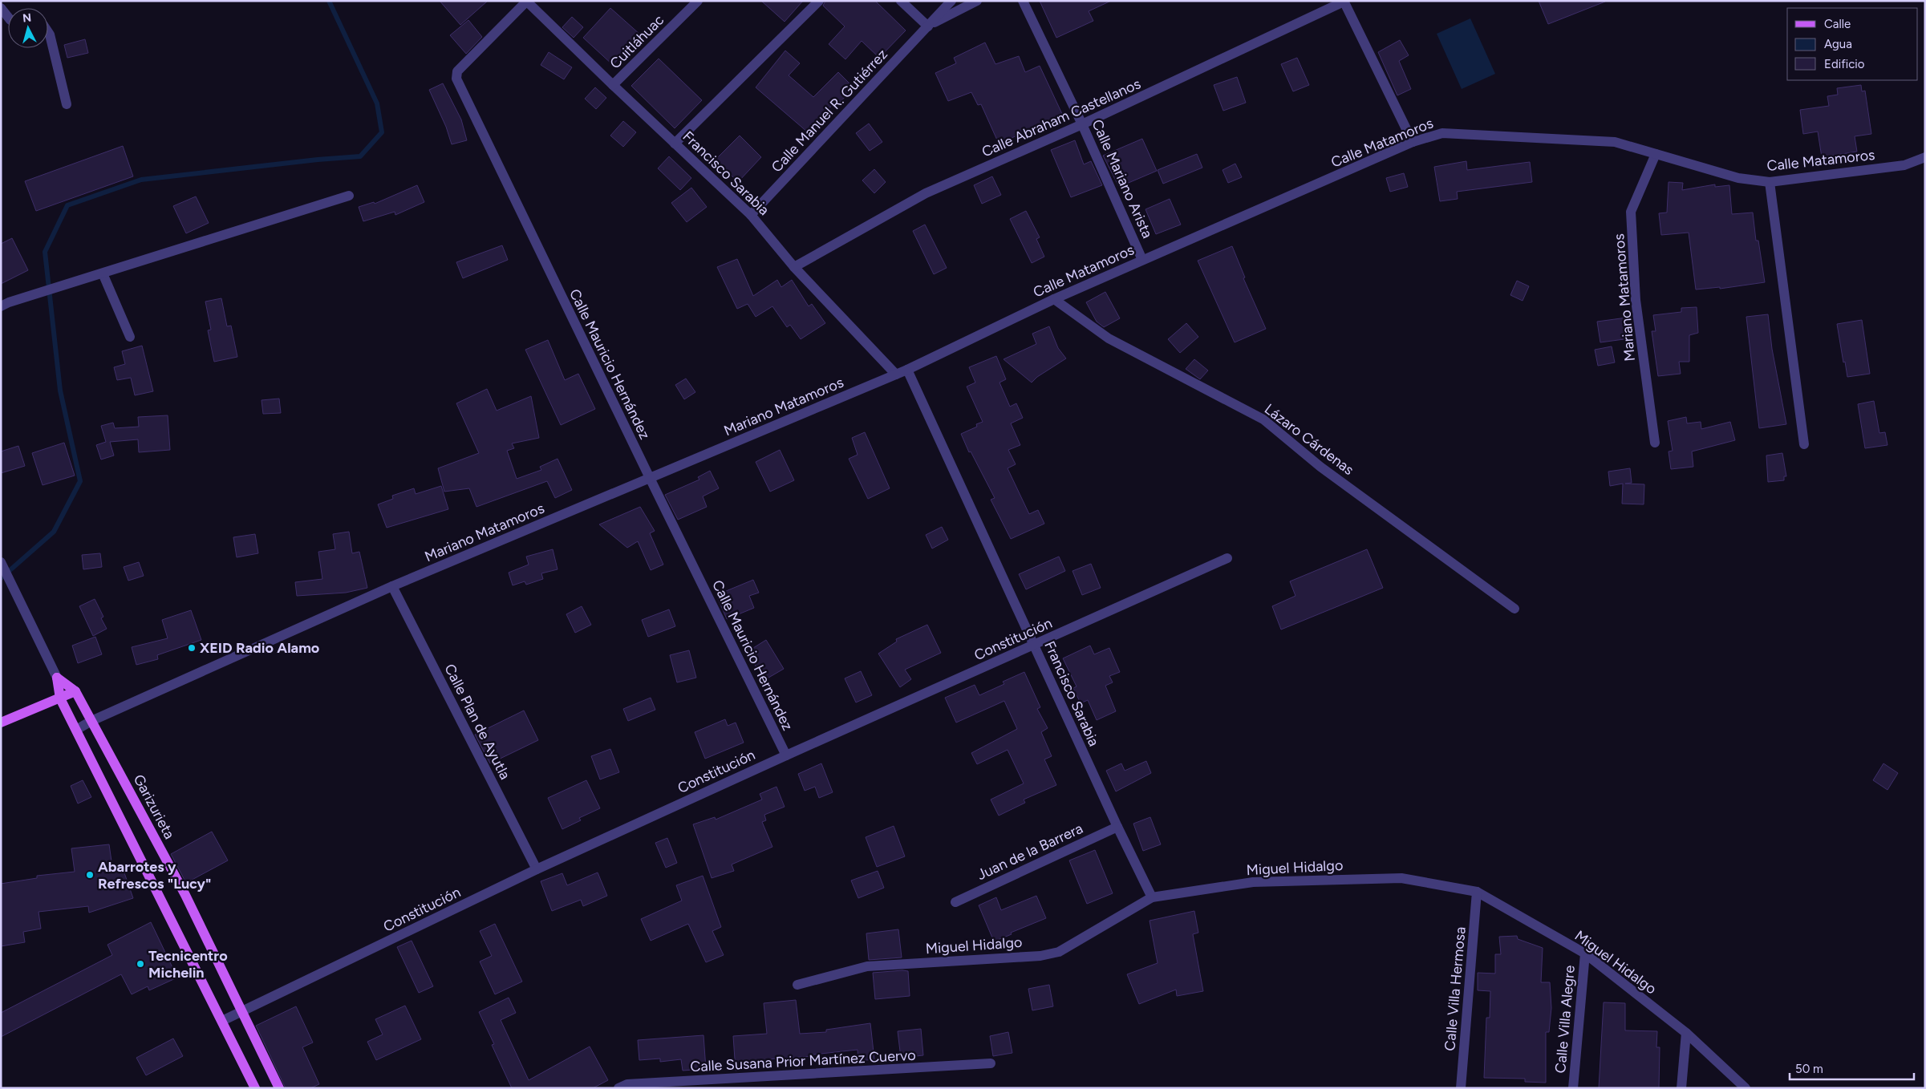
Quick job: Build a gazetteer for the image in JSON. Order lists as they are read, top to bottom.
{
  "streets": {
    "main road": ["Garizurieta"],
    "street": [
      "Cuitláhuac",
      "Calle Manuel R. Gutiérrez",
      "Calle Abraham Castellanos",
      "Calle Matamoros",
      "Francisco Sarabia",
      "Calle Mariano Arista",
      "Mariano Matamoros",
      "Calle Mauricio Hernández",
      "Lázaro Cárdenas",
      "Constitución",
      "Calle Plan de Ayutla",
      "Juan de la Barrera",
      "Miguel Hidalgo",
      "Calle Villa Hermosa",
      "Calle Villa Alegre",
      "Calle Susana Prior Martínez Cuervo"
    ]
  },
  "crossings": [
    ["Cuitláhuac", "Francisco Sarabia"],
    ["Calle Manuel R. Gutiérrez", "Francisco Sarabia"],
    ["Calle Abraham Castellanos", "Francisco Sarabia"],
    ["Calle Abraham Castellanos", "Calle Mariano Arista"],
    ["Calle Matamoros", "Francisco Sarabia"],
    ["Calle Matamoros", "Calle Mariano Arista"],
    ["Calle Matamoros", "Mariano Matamoros"],
    ["Calle Matamoros", "Lázaro Cárdenas"],
    ["Francisco Sarabia", "Mariano Matamoros"],
    ["Francisco Sarabia", "Calle Mauricio Hernández"],
    ["Francisco Sarabia", "Constitución"],
    ["Francisco Sarabia", "Juan de la Barrera"],
    ["Francisco Sarabia", "Miguel Hidalgo"],
    ["Mariano Matamoros", "Calle Mauricio Hernández"],
    ["Mariano Matamoros", "Calle Plan de Ayutla"],
    ["Mariano Matamoros", "Garizurieta"],
    ["Calle Mauricio Hernández", "Constitución"],
    ["Constitución", "Calle Plan de Ayutla"],
    ["Constitución", "Garizurieta"],
    ["Miguel Hidalgo", "Calle Villa Hermosa"],
    ["Miguel Hidalgo", "Calle Villa Alegre"]
  ],
  "places": ["XEID Radio Alamo", "Abarrotes y Refrescos \"Lucy\"", "Tecnicentro Michelin"],
  "legend": ["Calle", "Agua", "Edificio"],
  "scale_bar": "50 m",
  "north": "top"
}
